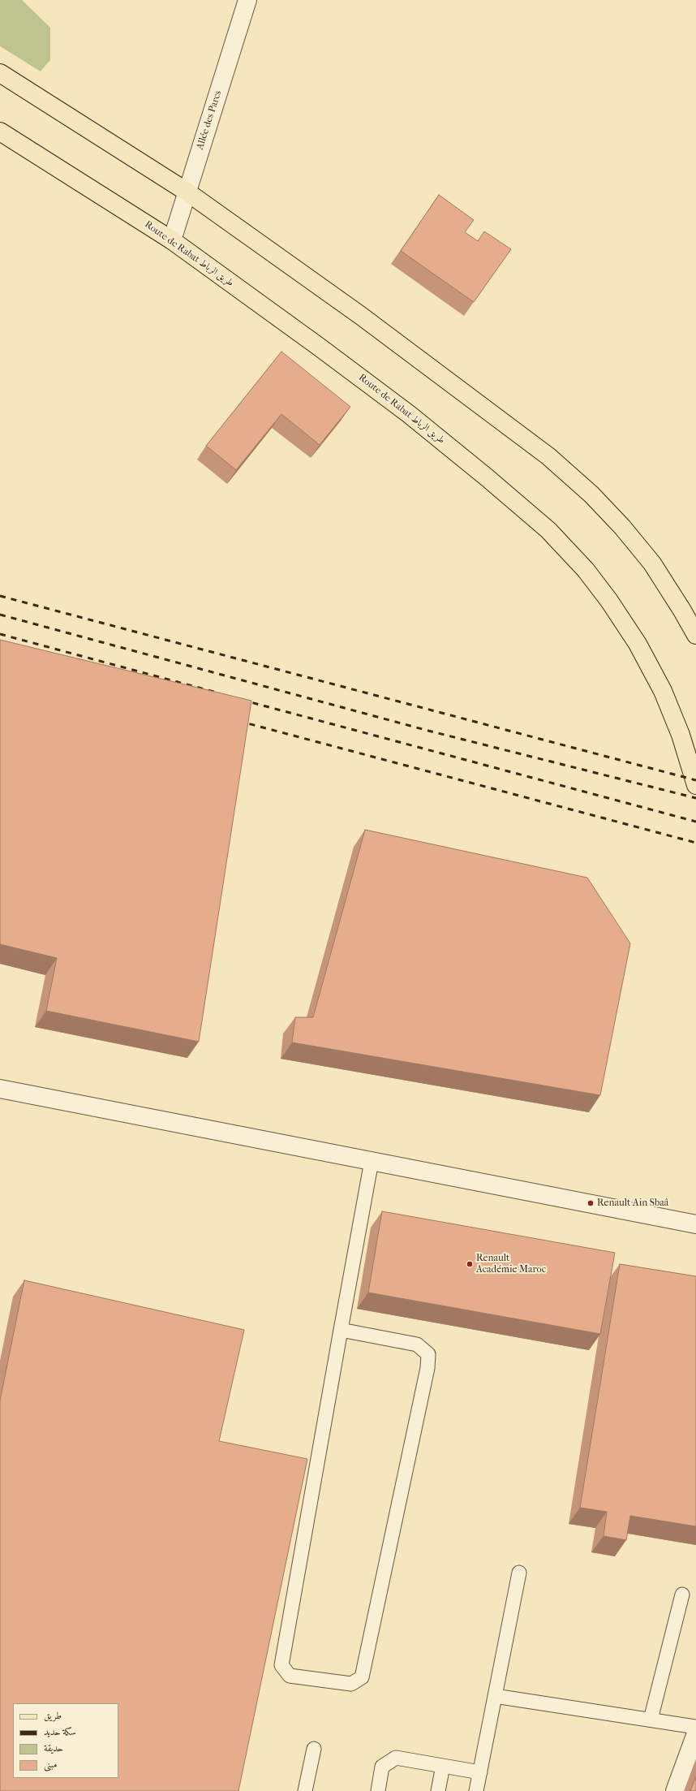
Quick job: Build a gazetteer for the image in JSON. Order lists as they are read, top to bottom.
{
  "streets": {
    "main road": ["Route de Rabat طريق الرباط"],
    "street": ["Allée des Parcs"]
  },
  "crossings": [
    ["Allée des Parcs", "Route de Rabat طريق الرباط"]
  ],
  "places": ["Renault Ain Sbaâ", "Renault Académie Maroc"],
  "legend": [
    "طريق",
    "سكة حديد",
    "حديقة",
    "مبنى"
  ]
}
